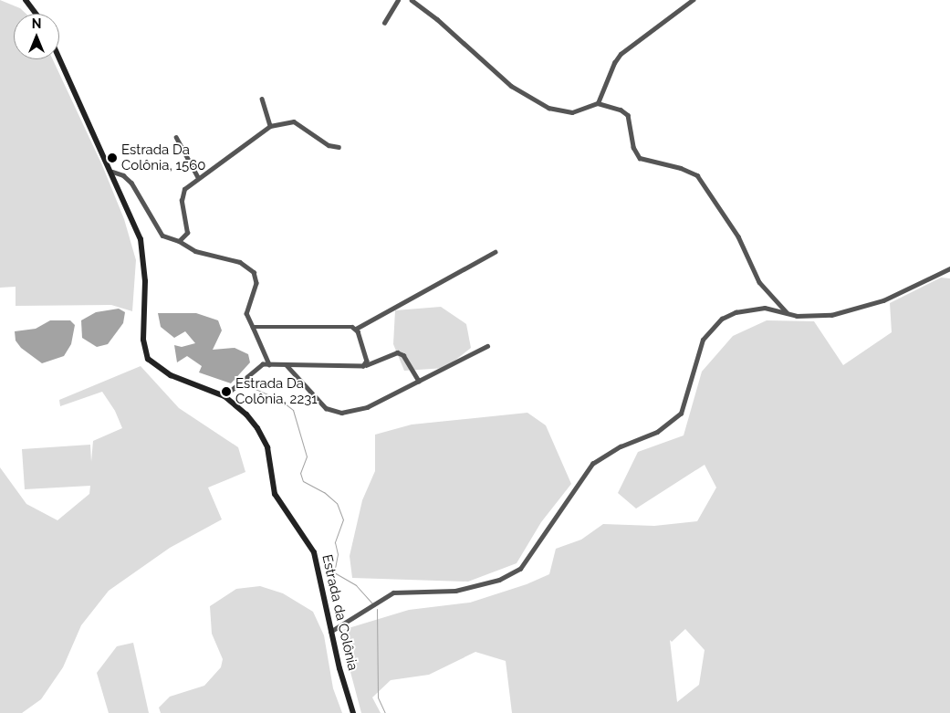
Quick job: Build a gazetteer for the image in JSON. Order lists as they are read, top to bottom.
{
  "streets": {
    "main road": ["Estrada da Colônia"]
  },
  "places": ["Estrada Da Colônia, 1560", "Estrada Da Colônia, 2231"],
  "north": "top"
}
